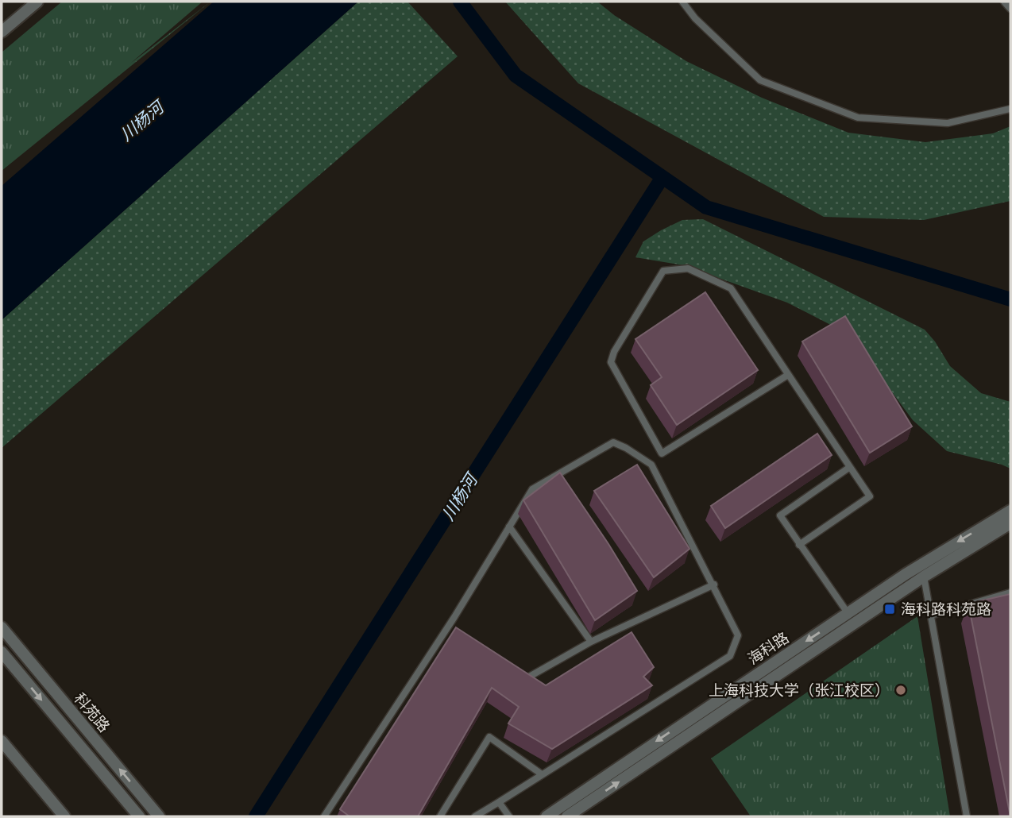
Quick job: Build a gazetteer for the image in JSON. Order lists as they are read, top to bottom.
{
  "streets": {
    "street": ["海科路", "科苑路"]
  },
  "water": ["川杨河"],
  "places": {
    "transit": ["海科路科苑路"],
    "other": ["上海科技大学（张江校区）"]
  }
}
